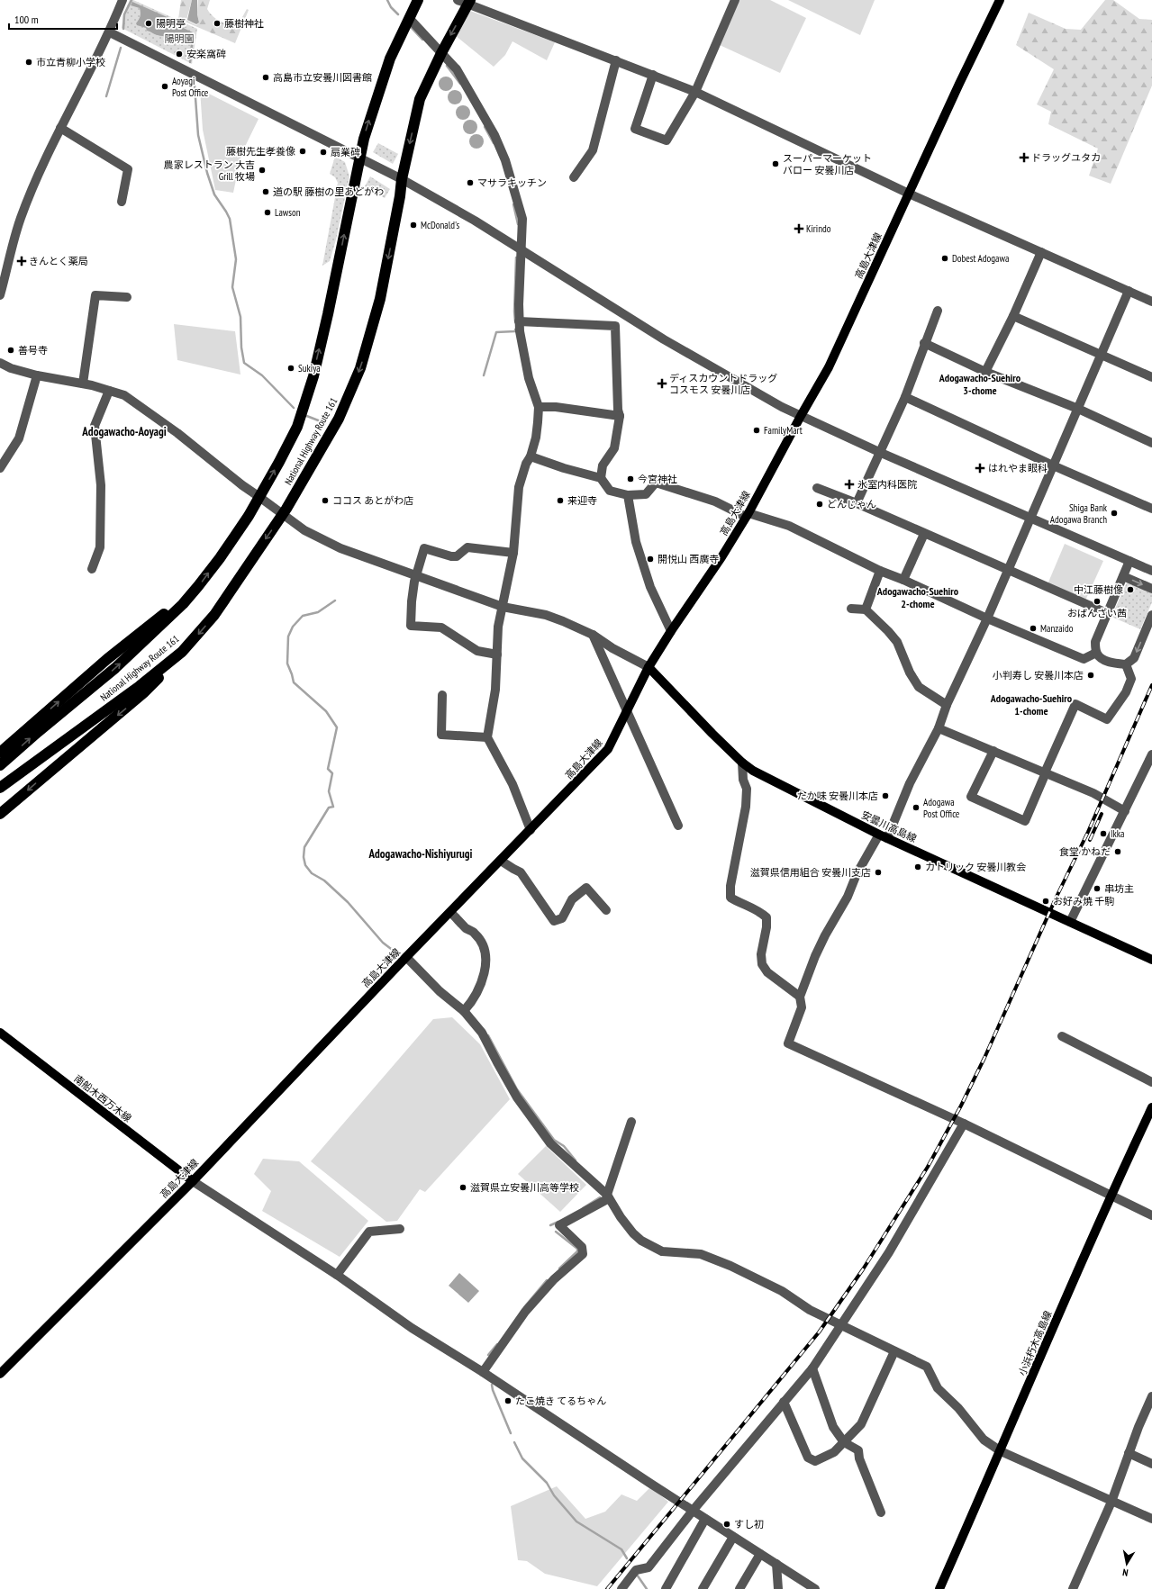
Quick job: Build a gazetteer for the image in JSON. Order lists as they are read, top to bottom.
{
  "streets": {
    "highway": ["National Highway Route 161"],
    "main road": [
      "高島大津線",
      "安曇川高島線",
      "南船木西万木線",
      "小浜朽木高島線"
    ]
  },
  "crossings": [
    ["高島大津線", "安曇川高島線"],
    ["高島大津線", "南船木西万木線"]
  ],
  "districts": [
    "Adogawacho-Suehiro 3-chome",
    "Adogawacho-Aoyagi",
    "Adogawacho-Suehiro 2-chome",
    "Adogawacho-Suehiro 1-chome",
    "Adogawacho-Nishiyurugi"
  ],
  "parks": ["陽明園"],
  "places": {
    "other": [
      "陽明亭",
      "藤樹神社",
      "安楽窩碑",
      "市立青柳小学校",
      "高島市立安曇川図書館",
      "Aoyagi Post Office",
      "藤樹先生孝養像",
      "扇業碑",
      "スーパーマーケット バロー 安曇川店",
      "農家レストラン 大吉 Grill 牧場",
      "マサラキッチン",
      "道の駅 藤樹の里あどがわ",
      "Lawson",
      "McDonald's",
      "Dobest Adogawa",
      "善号寺",
      "Sukiya",
      "FamilyMart",
      "今宮神社",
      "ココス あとがわ店",
      "来迎寺",
      "どんじゃん",
      "Shiga Bank Adogawa Branch",
      "開悦山 西廣寺",
      "中江藤樹像",
      "おばんざい茜",
      "Manzaido",
      "小判寿し 安曇川本店",
      "たか味 安曇川本店",
      "Adogawa Post Office",
      "Ikka",
      "食堂 かねだ",
      "カトリック 安曇川教会",
      "滋賀県信用組合 安曇川支店",
      "串坊主",
      "お好み焼 千駒",
      "滋賀県立安曇川高等学校",
      "たこ焼き てるちゃん",
      "すし初"
    ],
    "health": [
      "ドラッグユタカ",
      "Kirindo",
      "きんとく薬局",
      "ディスカウントドラッグ コスモス 安曇川店",
      "はれやま眼科",
      "氷室内科医院"
    ]
  },
  "scale_bar": "100 m",
  "north": "bottom"
}
